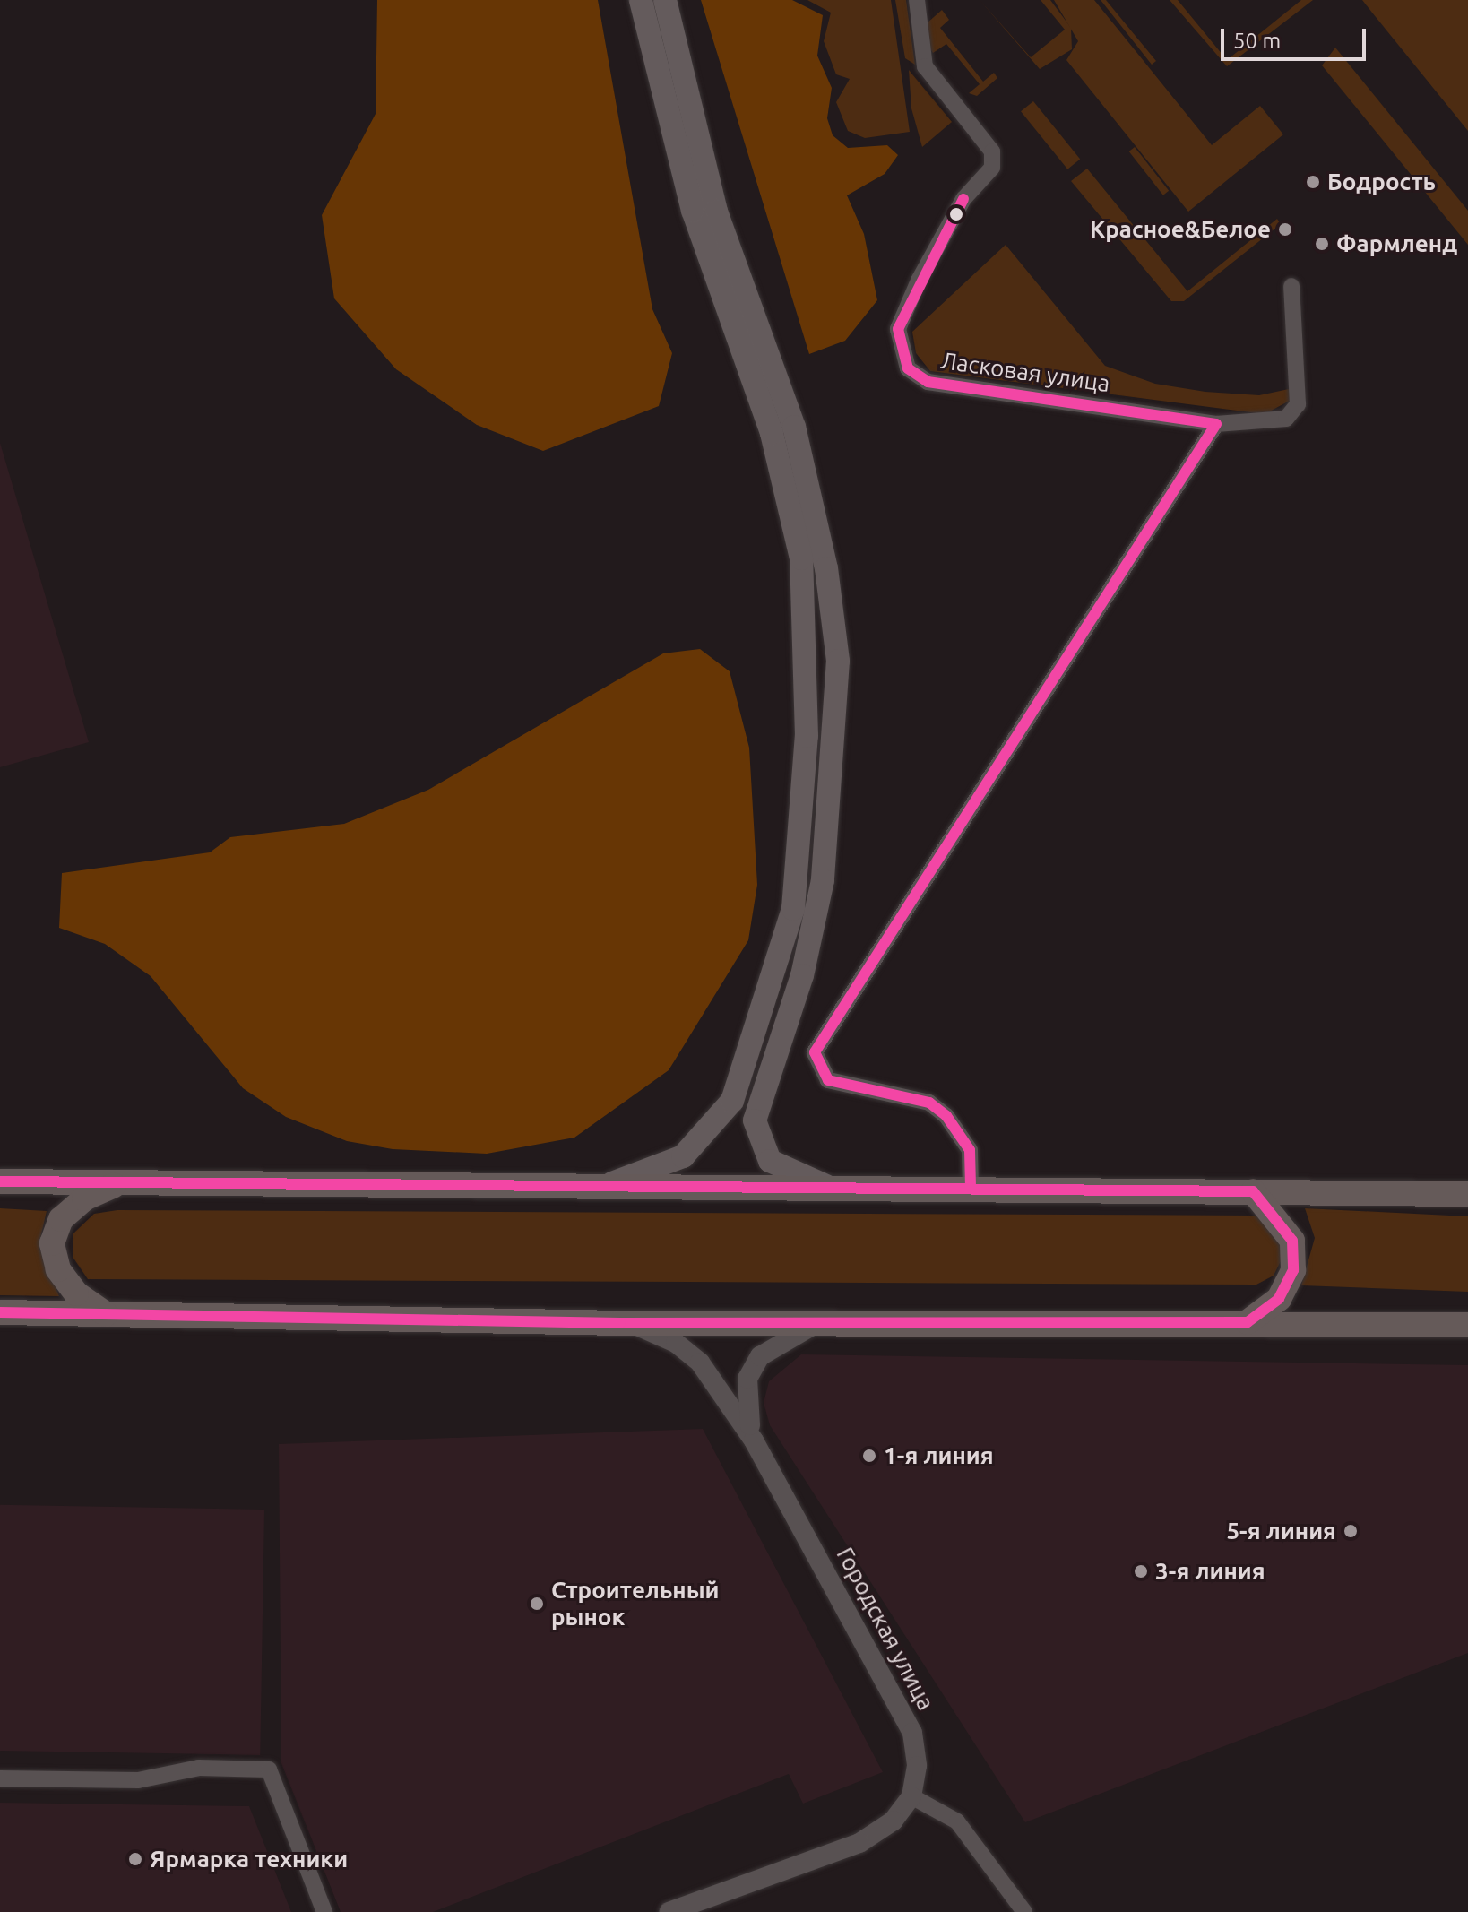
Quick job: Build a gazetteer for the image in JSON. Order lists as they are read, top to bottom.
{
  "streets": {
    "street": ["Ласковая улица", "Городская улица"]
  },
  "places": [
    "Бодрость",
    "Красное&Белое",
    "Фармленд",
    "1-я линия",
    "5-я линия",
    "3-я линия",
    "Строительный рынок",
    "Ярмарка техники"
  ],
  "scale_bar": "50 m"
}
